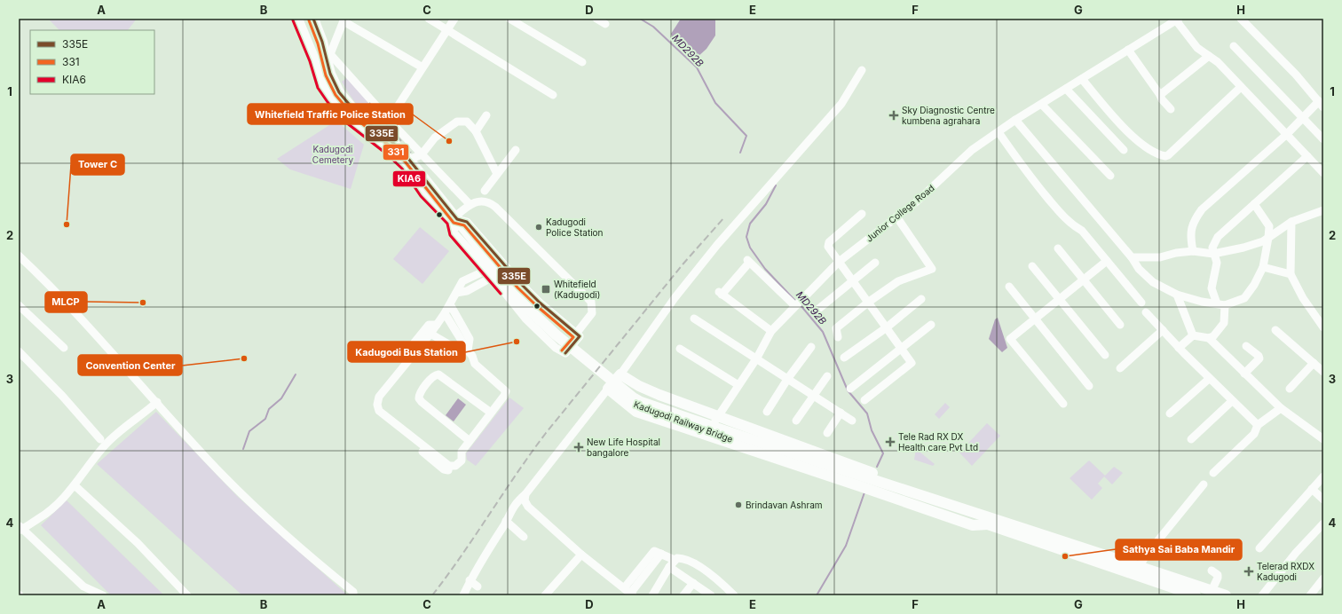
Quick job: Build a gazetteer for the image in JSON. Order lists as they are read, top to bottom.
{
  "streets": {
    "main road": ["Kadugodi Railway Bridge"],
    "street": ["Junior College Road"]
  },
  "water": ["MD292B"],
  "parks": ["Kadugodi Cemetery"],
  "places": {
    "health": [
      "Sky Diagnostic Centre kumbena agrahara",
      "Tele Rad RX DX Health care Pvt Ltd",
      "New Life Hospital bangalore",
      "Telerad RXDX Kadugodi"
    ],
    "other": [
      "Whitefield Traffic Police Station",
      "Tower C",
      "Kadugodi Police Station",
      "MLCP",
      "Kadugodi Bus Station",
      "Convention Center",
      "Brindavan Ashram",
      "Sathya Sai Baba Mandir"
    ],
    "transit": ["Whitefield (Kadugodi)"]
  },
  "lines": ["transit line 335E", "transit line 331", "transit line KIA6"],
  "legend": ["335E", "331", "KIA6"],
  "grid": {
    "columns": [
      "A",
      "B",
      "C",
      "D",
      "E",
      "F",
      "G",
      "H"
    ],
    "rows": [
      "1",
      "2",
      "3",
      "4"
    ]
  }
}
